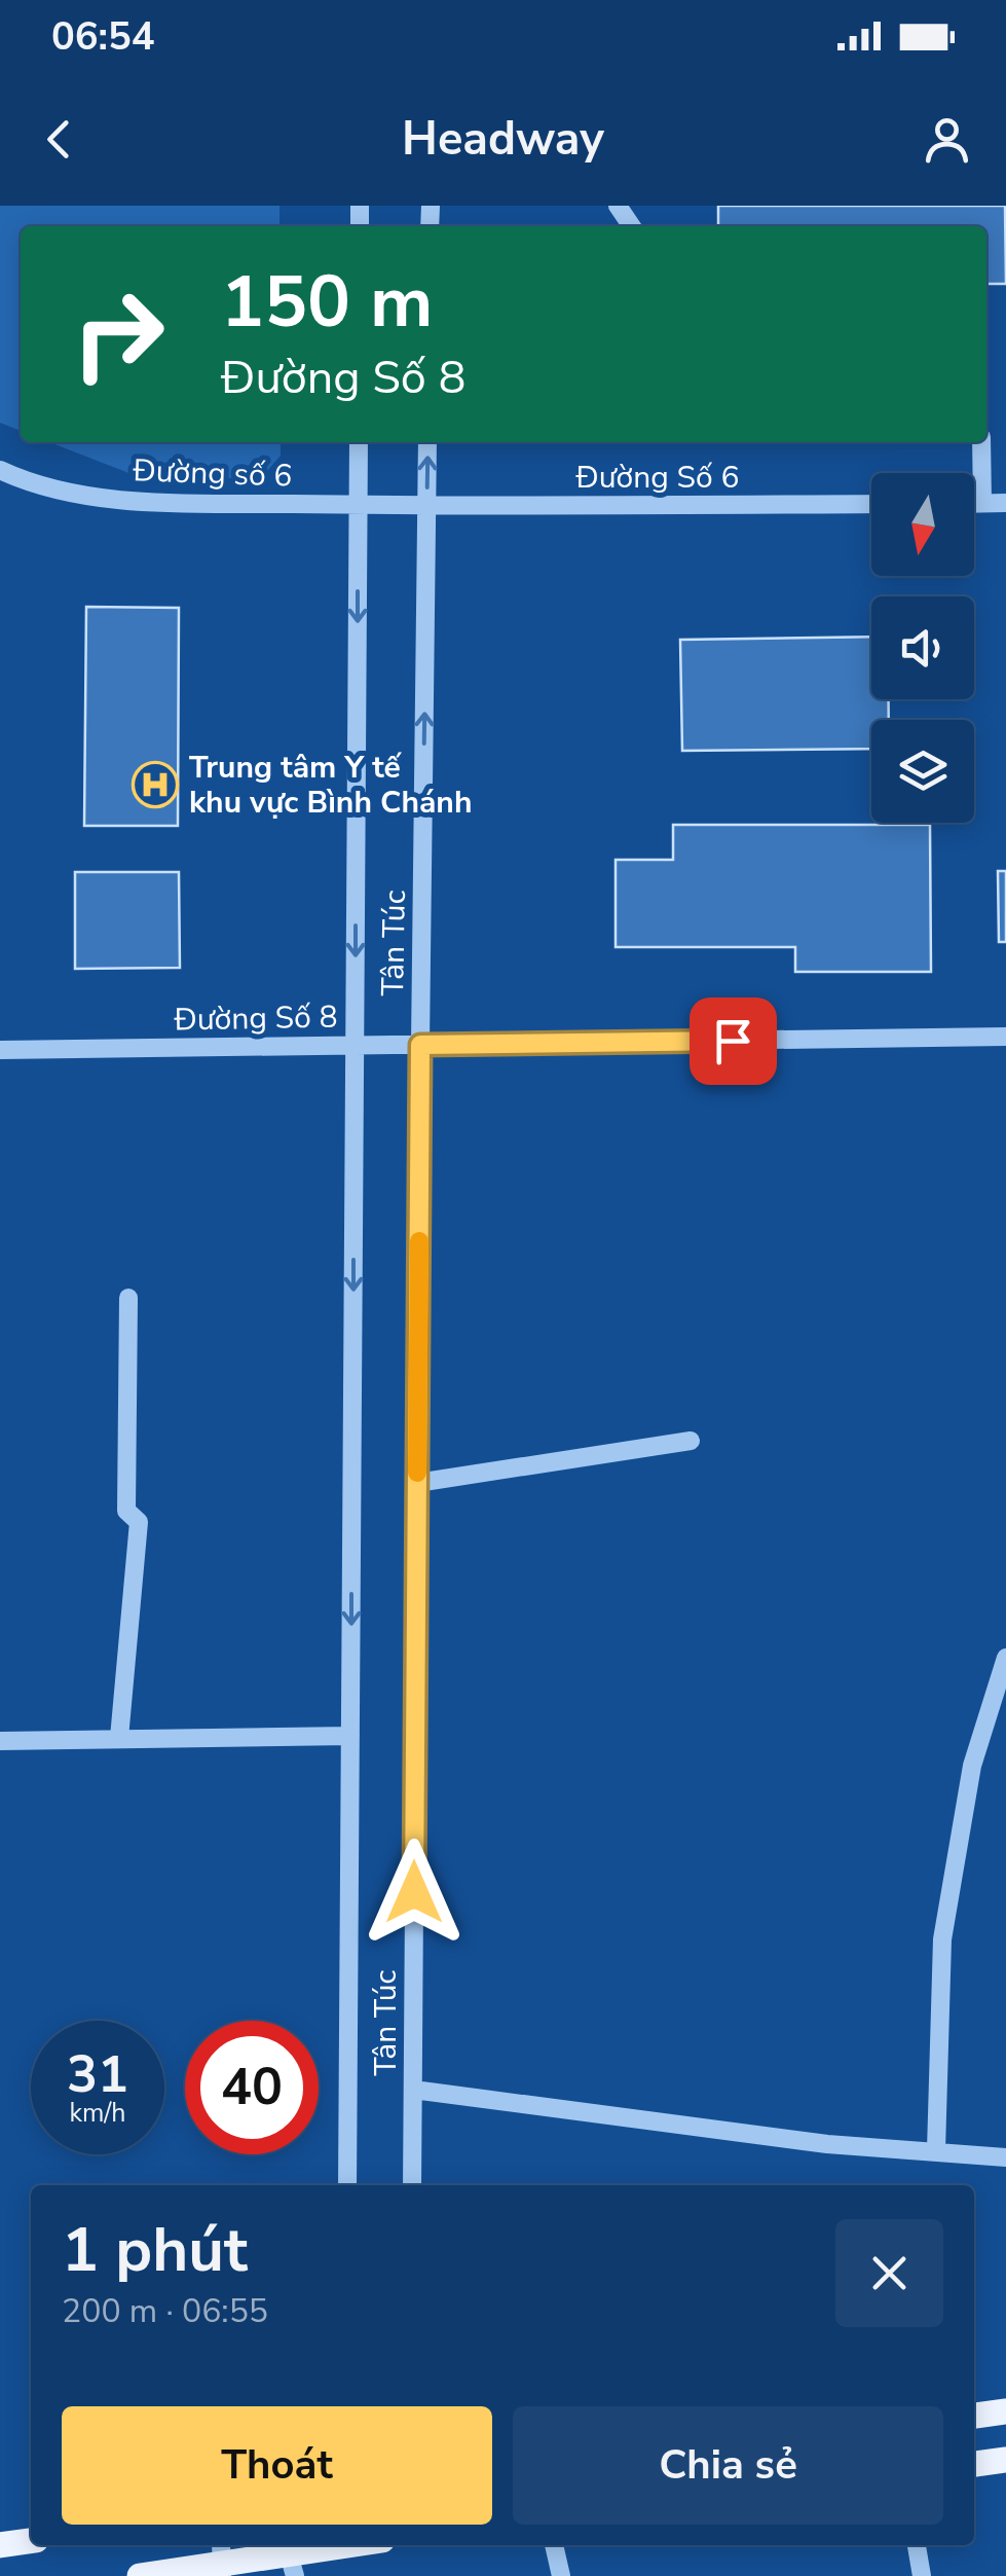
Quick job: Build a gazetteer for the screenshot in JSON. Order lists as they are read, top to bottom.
{
  "streets": {
    "street": [
      "Đường số 6",
      "Đường Số 6",
      "Tân Túc",
      "Đường Số 8"
    ]
  },
  "crossings": [
    ["Đường số 6", "Đường Số 6"],
    ["Đường số 6", "Tân Túc"],
    ["Đường Số 6", "Tân Túc"],
    ["Tân Túc", "Đường Số 8"]
  ],
  "places": {
    "hospital": ["Trung tâm Y tế khu vực Bình Chánh"]
  },
  "north": "bottom",
  "page": {
    "status": "06:54",
    "header": "Headway",
    "turn": ["150 m", "Đường Số 8"],
    "speed": "31 km/h",
    "limit": "40",
    "heading": ["1 phút", "200 m · 06:55"],
    "buttons": ["Thoát", "Chia sẻ"]
  }
}
